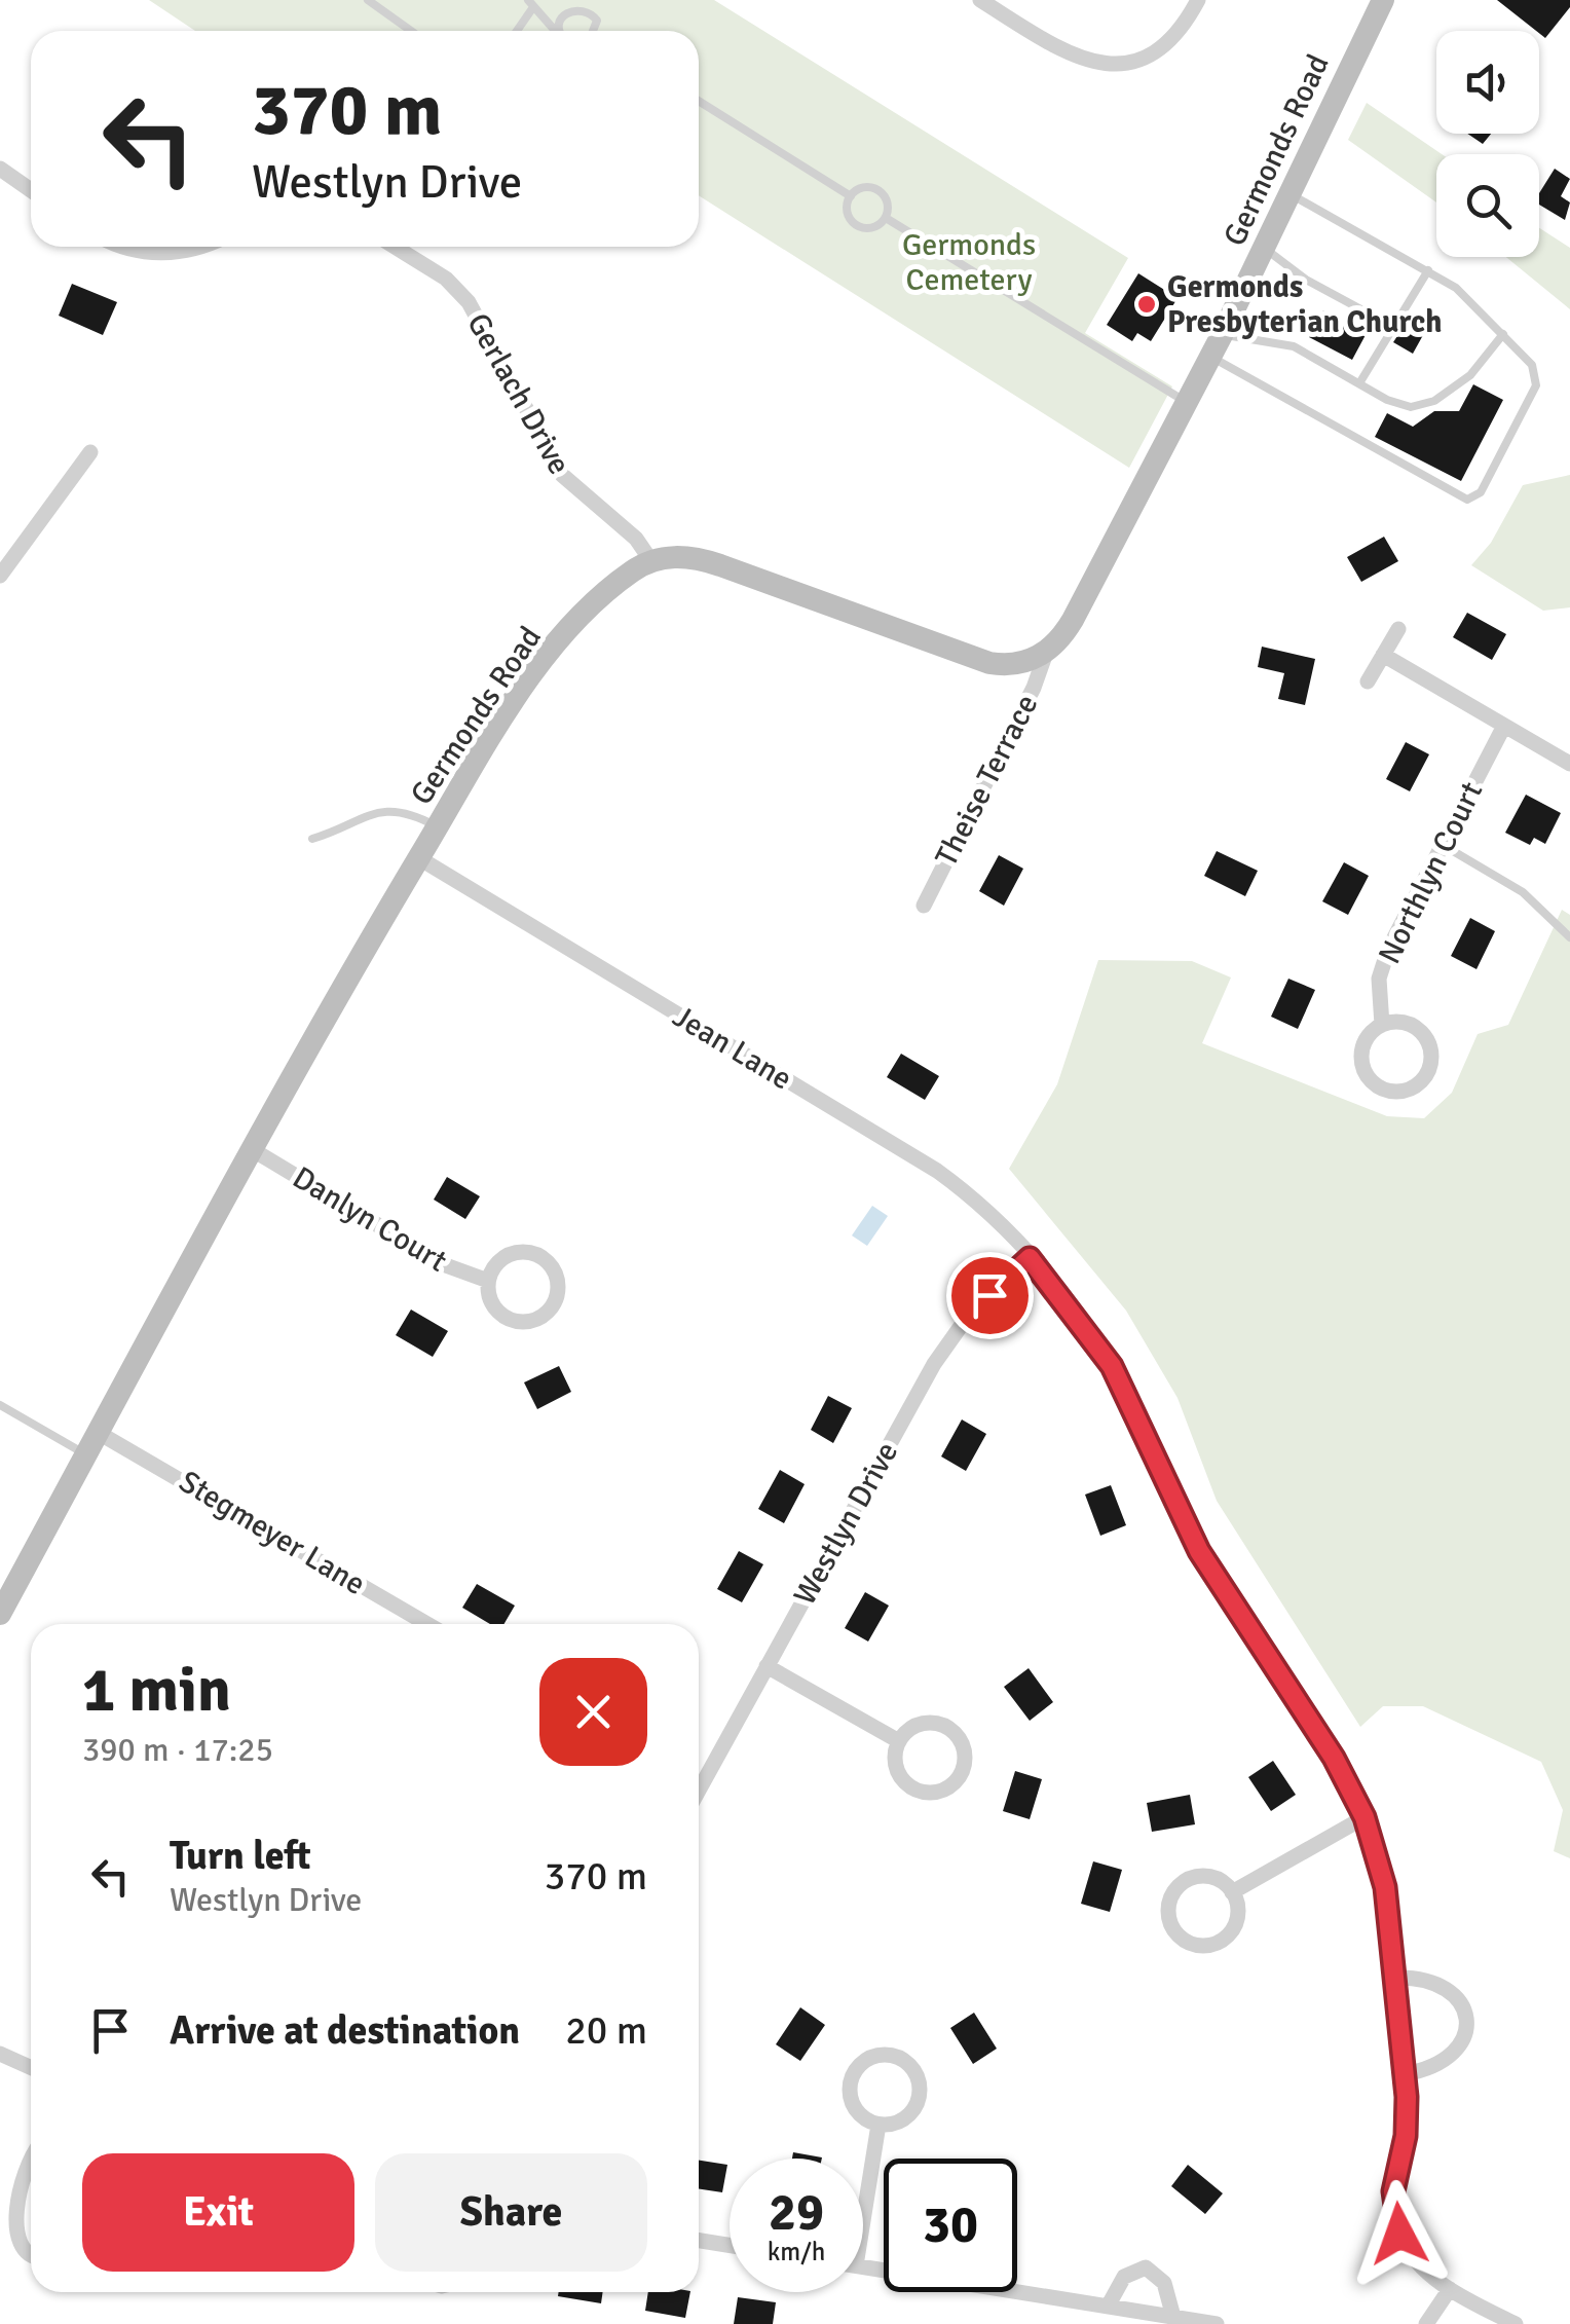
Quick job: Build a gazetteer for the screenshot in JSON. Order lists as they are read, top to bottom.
{
  "streets": {
    "street": [
      "Germonds Road",
      "Gerlach Drive",
      "Theise Terrace",
      "Northlyn Court",
      "Jean Lane",
      "Danlyn Court",
      "Westlyn Drive",
      "Stegmeyer Lane"
    ]
  },
  "crossings": [
    ["Germonds Road", "Gerlach Drive"],
    ["Germonds Road", "Theise Terrace"],
    ["Germonds Road", "Jean Lane"],
    ["Germonds Road", "Danlyn Court"],
    ["Germonds Road", "Stegmeyer Lane"],
    ["Jean Lane", "Westlyn Drive"]
  ],
  "parks": ["Germonds Cemetery"],
  "places": ["Germonds Presbyterian Church"],
  "page": {
    "turn": ["370 m", "Westlyn Drive"],
    "heading": ["1 min", "390 m · 17:25"],
    "list": [
      {
        "name": "Turn left",
        "note": "Westlyn Drive",
        "value": "370 m"
      },
      {
        "name": "Arrive at destination",
        "value": "20 m"
      }
    ],
    "buttons": ["Exit", "Share"],
    "speed": "29 km/h",
    "limit": "30"
  }
}
